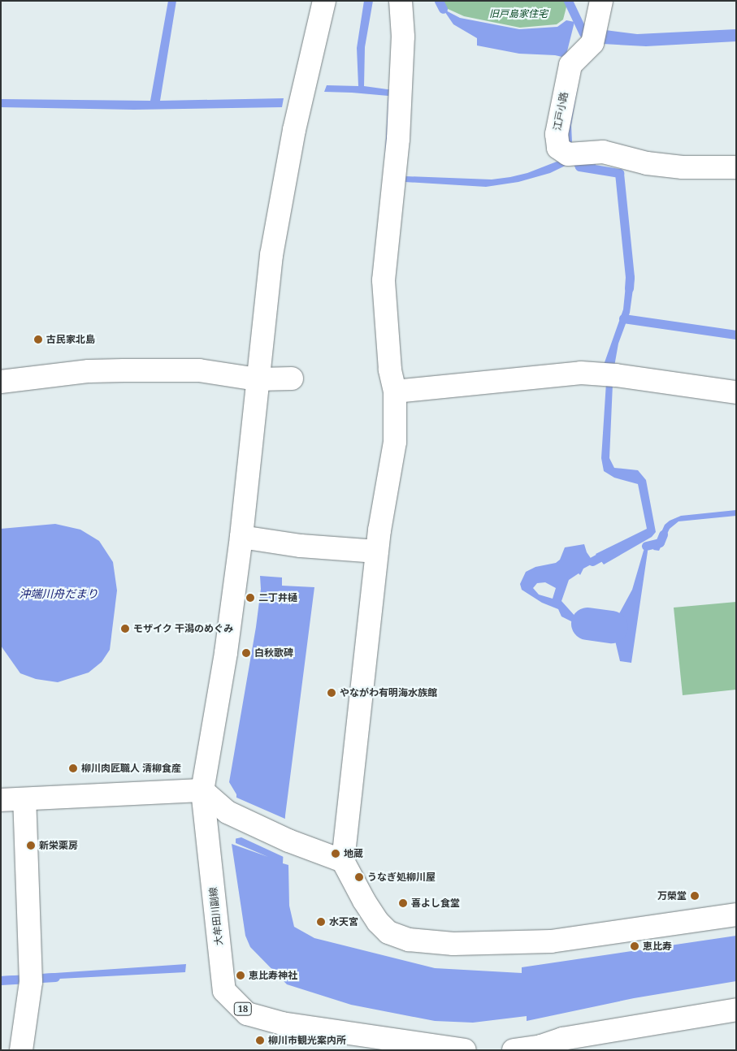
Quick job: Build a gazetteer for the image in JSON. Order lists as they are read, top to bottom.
{
  "streets": {
    "street": ["江戸小路", "大牟田川副線", "18"]
  },
  "water": ["沖端川舟だまり"],
  "parks": ["旧戸島家住宅"],
  "places": [
    "古民家北島",
    "二丁井樋",
    "モザイク 干潟のめぐみ",
    "白秋歌碑",
    "やながわ有明海水族館",
    "柳川肉匠職人 清柳食産",
    "新栄薬房",
    "地蔵",
    "うなぎ処柳川屋",
    "万榮堂",
    "喜よし食堂",
    "水天宮",
    "恵比寿",
    "恵比寿神社",
    "柳川市観光案内所"
  ]
}
